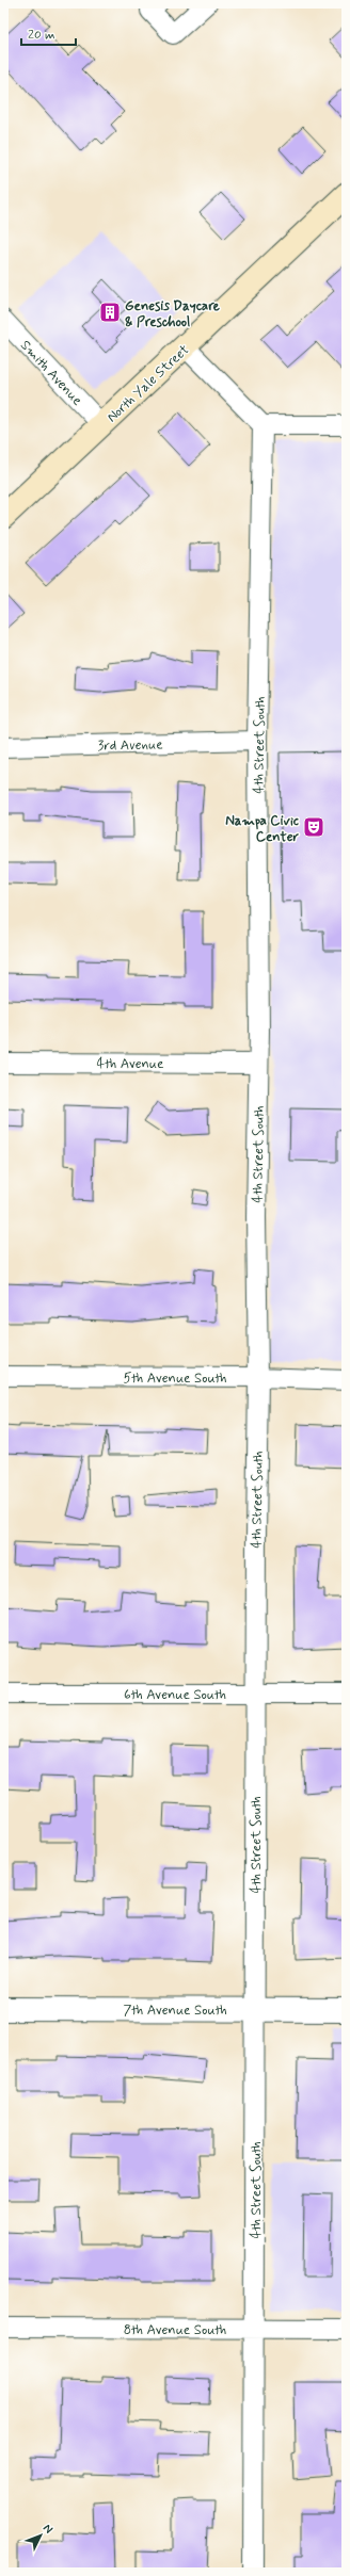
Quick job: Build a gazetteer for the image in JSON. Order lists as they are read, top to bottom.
{
  "streets": {
    "main road": ["North Yale Street"],
    "street": [
      "Smith Avenue",
      "3rd Avenue",
      "4th Street South",
      "4th Avenue",
      "5th Avenue South",
      "6th Avenue South",
      "7th Avenue South",
      "8th Avenue South"
    ]
  },
  "crossings": [
    ["Smith Avenue", "North Yale Street"],
    ["3rd Avenue", "4th Street South"],
    ["4th Street South", "4th Avenue"],
    ["4th Street South", "5th Avenue South"],
    ["4th Street South", "6th Avenue South"],
    ["4th Street South", "7th Avenue South"],
    ["4th Street South", "8th Avenue South"]
  ],
  "places": {
    "building": ["Genesis Daycare & Preschool"],
    "theatre": ["Nampa Civic Center"]
  },
  "scale_bar": "20 m",
  "north": "top right"
}
